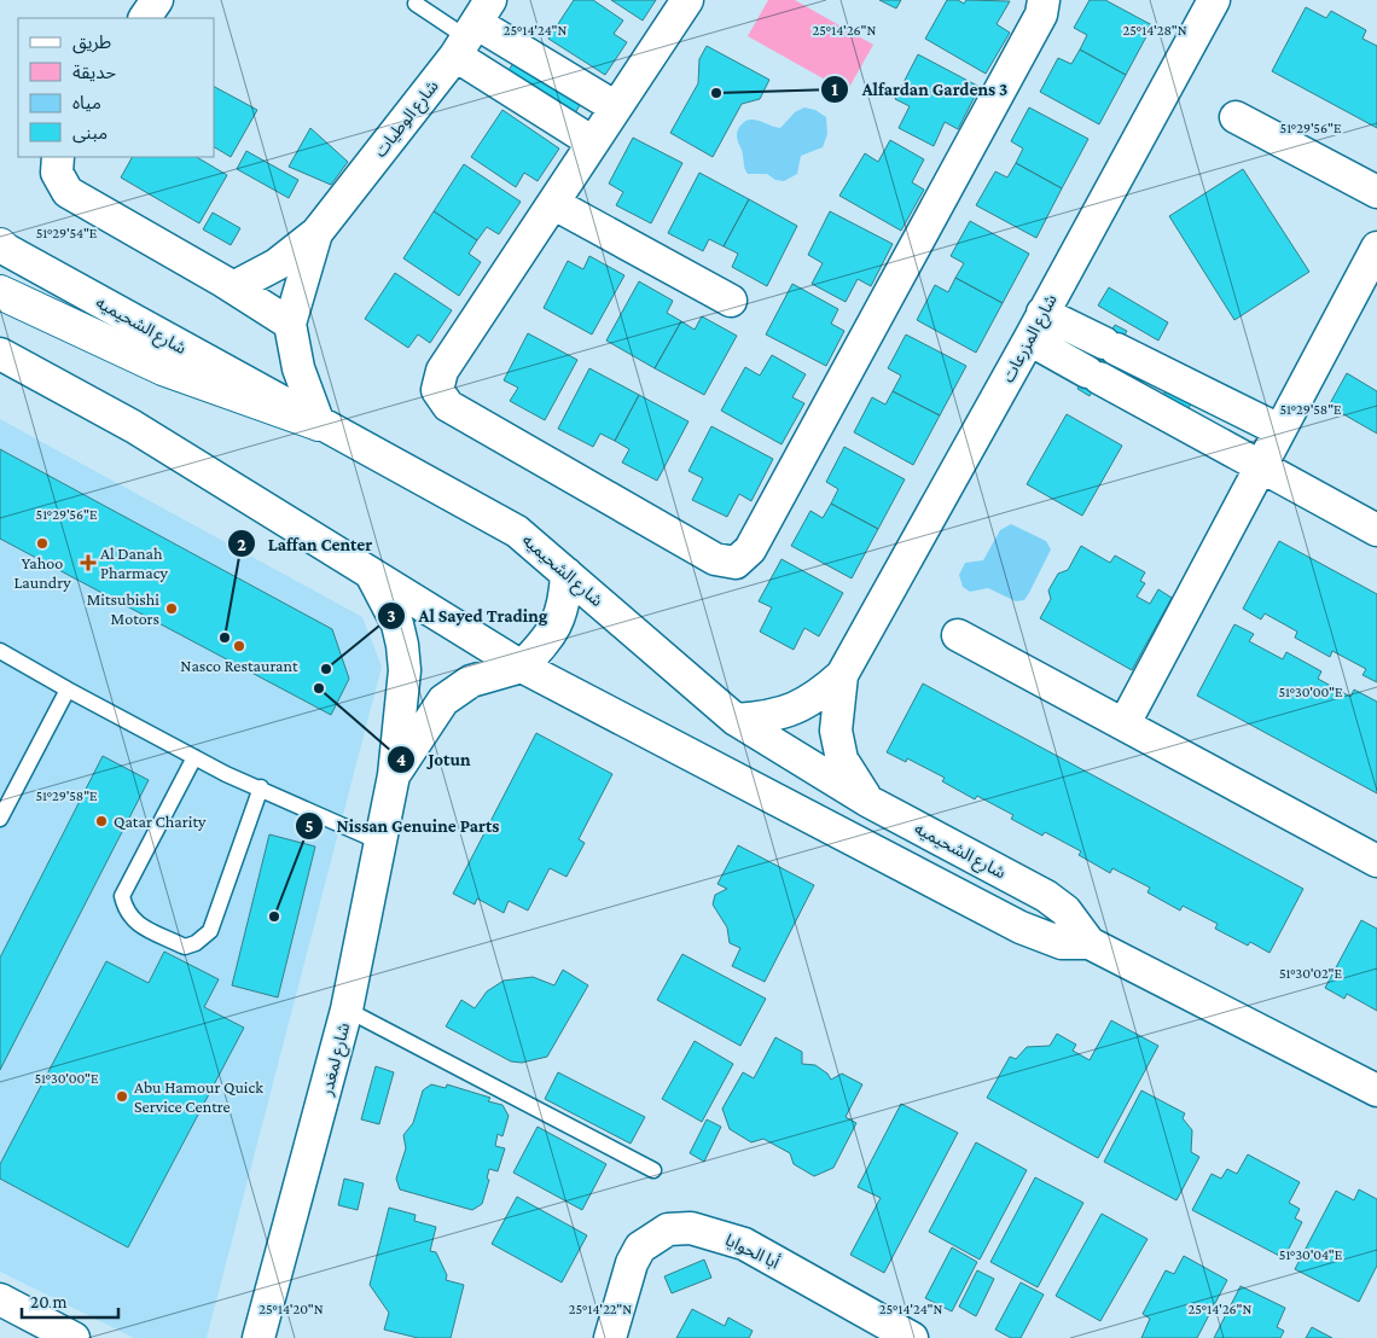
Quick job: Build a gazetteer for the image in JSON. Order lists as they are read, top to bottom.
{
  "streets": {
    "street": [
      "شارع الوطيات",
      "شارع الشحيميه",
      "شارع المزرعات",
      "شارع لمغدر",
      "أبا الحوايا"
    ]
  },
  "crossings": [
    ["شارع الوطيات", "شارع الشحيميه"],
    ["شارع الشحيميه", "شارع المزرعات"],
    ["شارع الشحيميه", "شارع لمغدر"]
  ],
  "places": {
    "other": [
      "Alfardan Gardens 3",
      "Yahoo Laundry",
      "Mitsubishi Motors",
      "Laffan Center",
      "Nasco Restaurant",
      "Al Sayed Trading",
      "Jotun",
      "Qatar Charity",
      "Nissan Genuine Parts",
      "Abu Hamour Quick Service Centre"
    ],
    "health": ["Al Danah Pharmacy"]
  },
  "legend": [
    "طريق",
    "حديقة",
    "مياه",
    "مبنى"
  ],
  "scale_bar": "20 m",
  "coordinates": [
    "25°14'24\"N",
    "25°14'26\"N",
    "25°14'28\"N",
    "51°29'56\"E",
    "51°29'54\"E",
    "51°29'58\"E",
    "51°30'00\"E",
    "51°30'02\"E",
    "51°30'04\"E",
    "25°14'20\"N",
    "25°14'22\"N"
  ]
}
